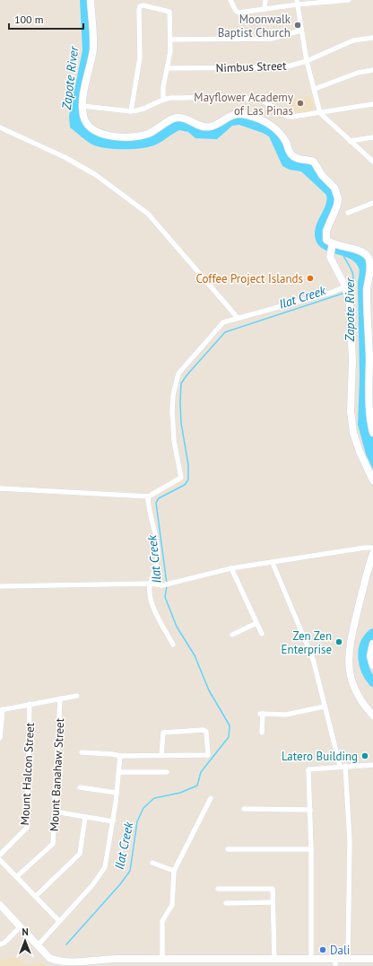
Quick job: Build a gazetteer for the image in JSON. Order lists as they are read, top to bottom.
{
  "streets": {
    "street": ["Nimbus Street", "Mount Halcon Street", "Mount Banahaw Street"]
  },
  "water": ["Zapote River", "Ilat Creek"],
  "places": [
    "Moonwalk Baptist Church",
    "Mayflower Academy of Las Pinas",
    "Coffee Project Islands",
    "Zen Zen Enterprise",
    "Latero Building",
    "Dali"
  ],
  "scale_bar": "100 m",
  "north": "top"
}
